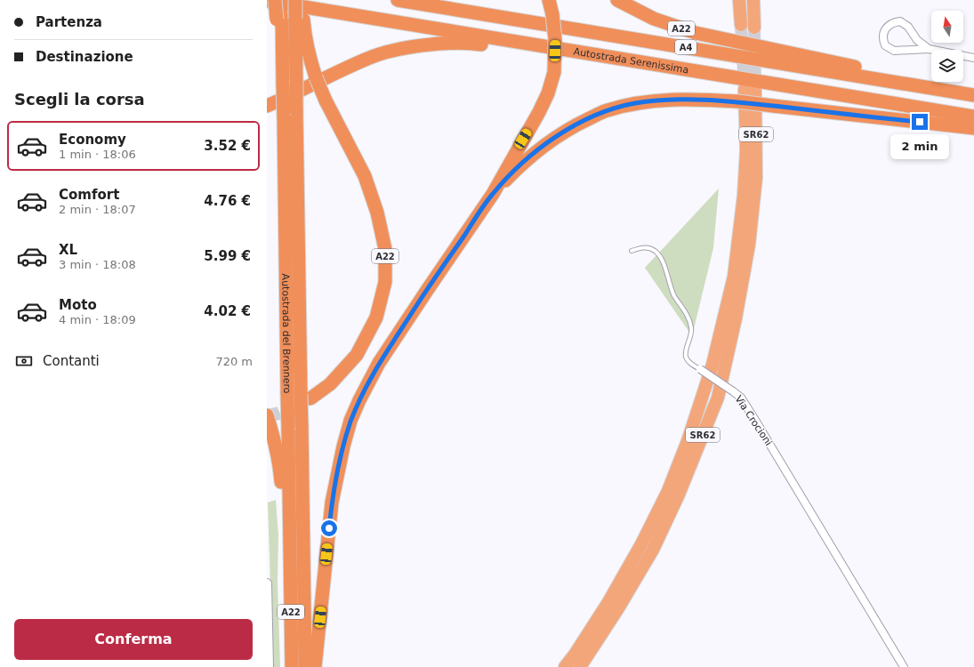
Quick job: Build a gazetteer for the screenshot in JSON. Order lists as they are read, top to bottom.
{
  "streets": {
    "highway": [
      "A22",
      "A4",
      "Autostrada Serenissima",
      "SR62",
      "Autostrada del Brennero"
    ],
    "street": ["Via Crocioni"]
  },
  "crossings": [
    ["A22", "A4"],
    ["A22", "Autostrada del Brennero"]
  ],
  "north": "top",
  "page": {
    "banner": ["Partenza", "Destinazione"],
    "heading": "Scegli la corsa",
    "list": [
      {
        "name": "Economy",
        "note": "1 min · 18:06",
        "value": "3.52 €"
      },
      {
        "name": "Comfort",
        "note": "2 min · 18:07",
        "value": "4.76 €"
      },
      {
        "name": "XL",
        "note": "3 min · 18:08",
        "value": "5.99 €"
      },
      {
        "name": "Moto",
        "note": "4 min · 18:09",
        "value": "4.02 €"
      }
    ],
    "bubble": "2 min",
    "pay": ["Contanti", "720 m"],
    "buttons": "Conferma"
  }
}
